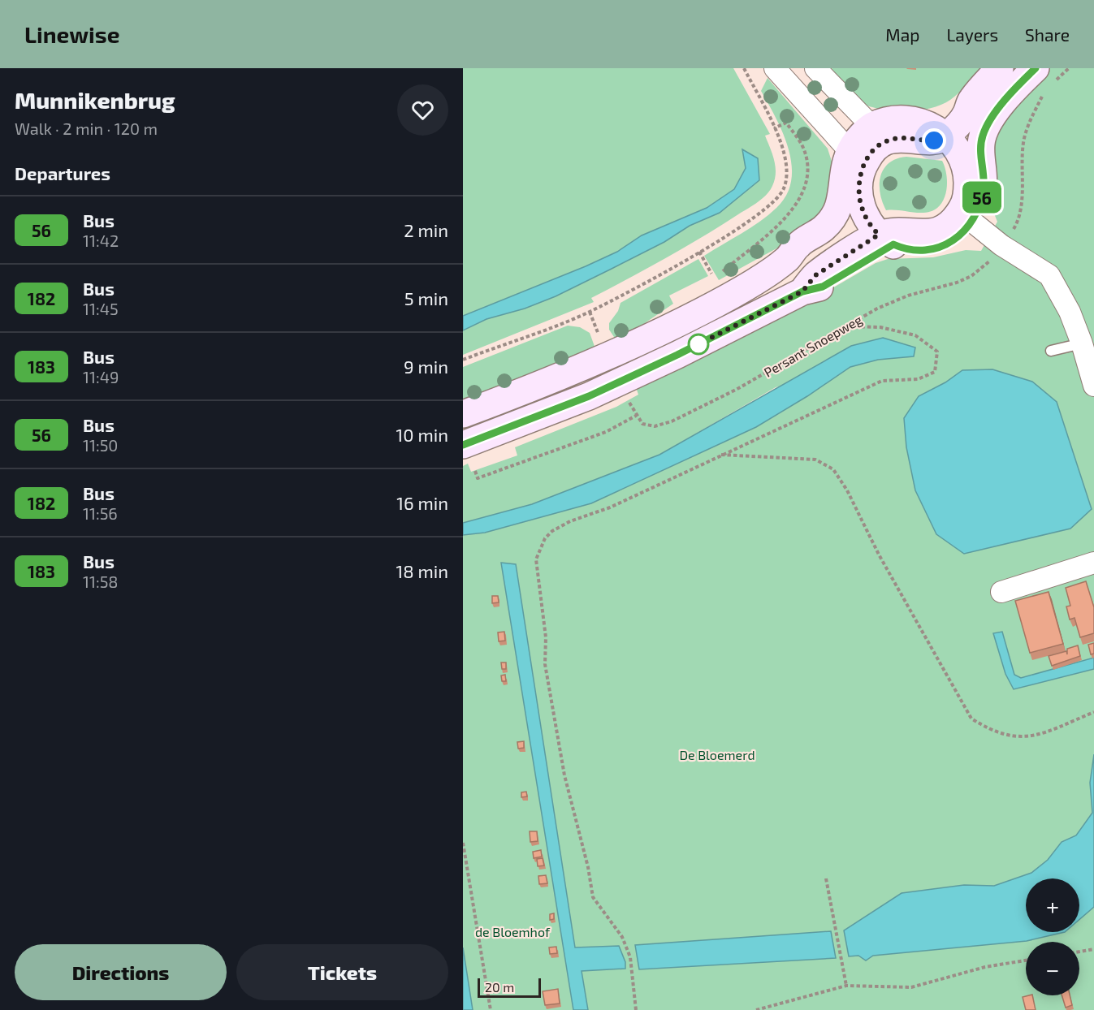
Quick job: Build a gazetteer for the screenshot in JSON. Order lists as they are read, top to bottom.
{
  "streets": {
    "path": ["Persant Snoepweg"]
  },
  "parks": ["De Bloemerd", "de Bloemhof"],
  "lines": ["bus line 56"],
  "scale_bar": "20 m",
  "page": {
    "header": "Linewise",
    "nav": ["Map", "Layers", "Share"],
    "heading": [
      ["Munnikenbrug", "Walk · 2 min · 120 m"],
      "Departures"
    ],
    "on_map": "56",
    "list": [
      {
        "mark": "56",
        "name": "Bus",
        "note": "11:42",
        "value": "2 min"
      },
      {
        "mark": "182",
        "name": "Bus",
        "note": "11:45",
        "value": "5 min"
      },
      {
        "mark": "183",
        "name": "Bus",
        "note": "11:49",
        "value": "9 min"
      },
      {
        "mark": "56",
        "name": "Bus",
        "note": "11:50",
        "value": "10 min"
      },
      {
        "mark": "182",
        "name": "Bus",
        "note": "11:56",
        "value": "16 min"
      },
      {
        "mark": "183",
        "name": "Bus",
        "note": "11:58",
        "value": "18 min"
      }
    ],
    "map_buttons": ["+", "−"],
    "buttons": ["Directions", "Tickets"],
    "scale": "20 m"
  }
}
